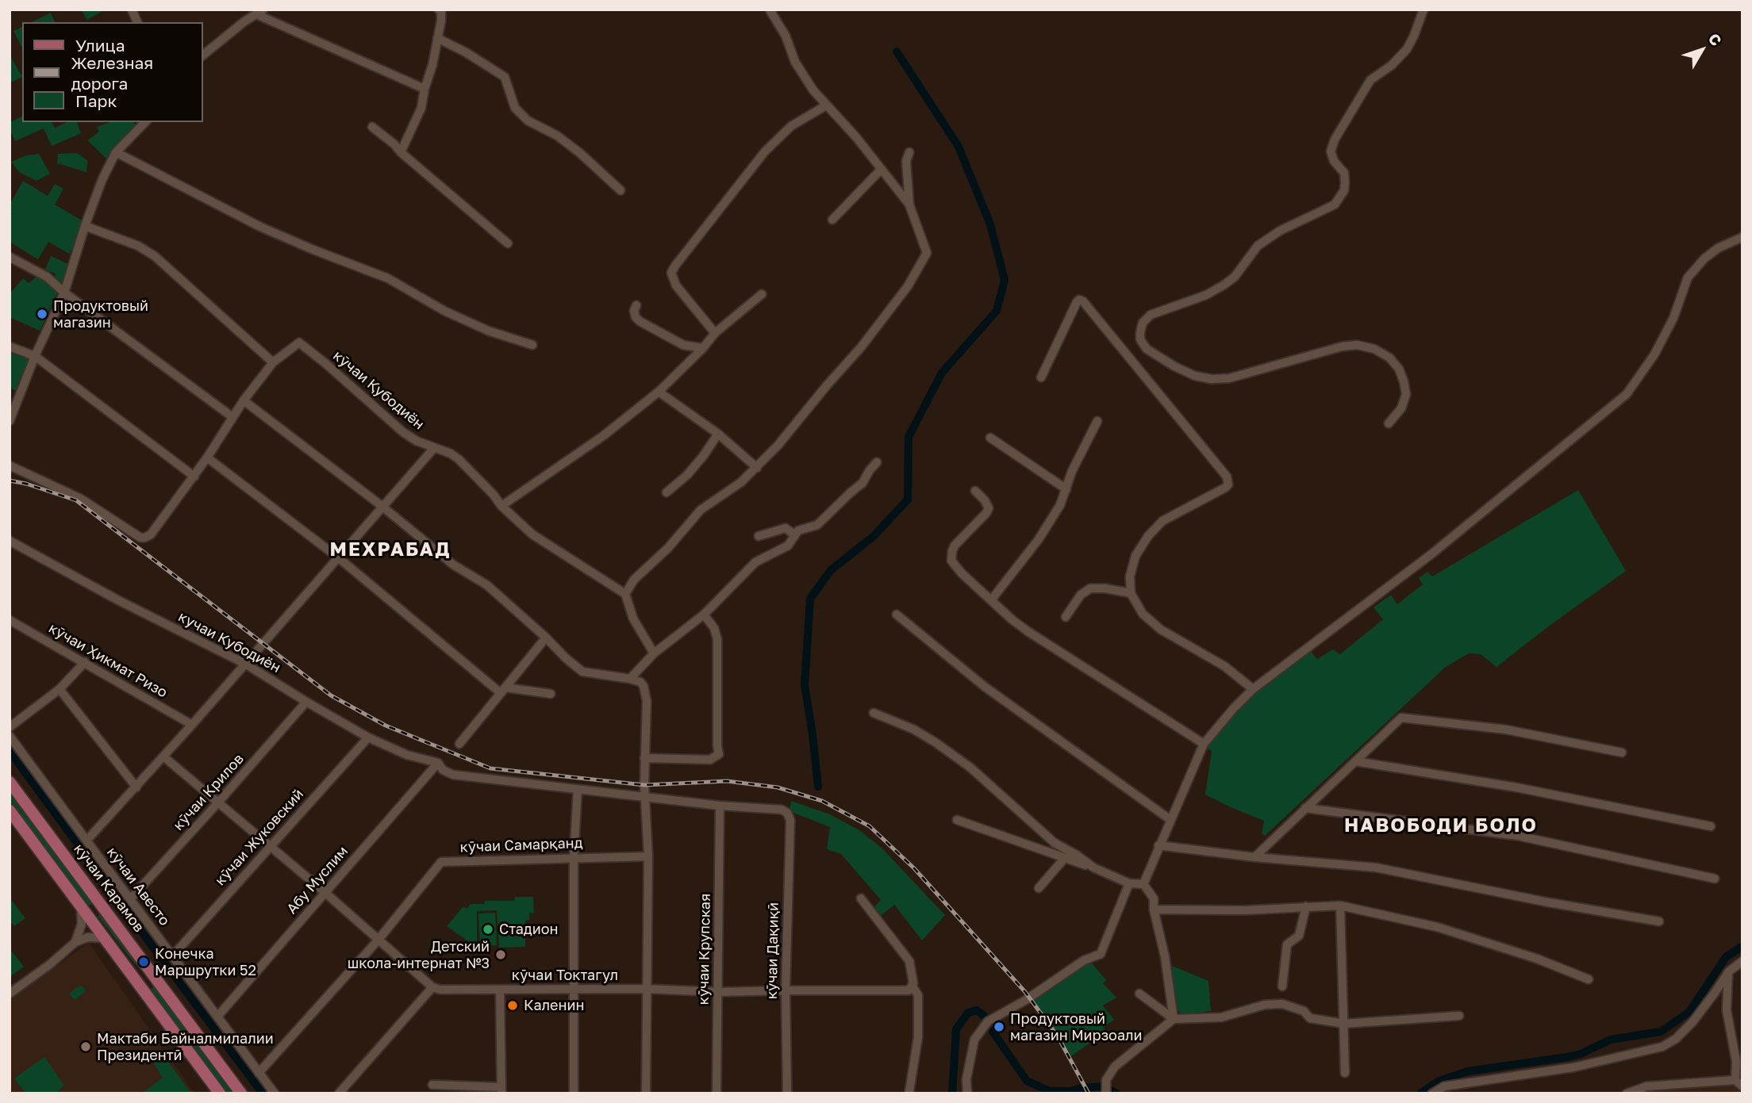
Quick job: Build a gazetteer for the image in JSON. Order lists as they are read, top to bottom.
{
  "streets": {
    "main road": ["кӯчаи Карамов"],
    "street": [
      "кӯчаи Қубодиён",
      "кучаи Кубодиён",
      "кӯчаи Ҳикмат Ризо",
      "кӯчаи Крилов",
      "кӯчаи Жуковский",
      "кӯчаи Самарқанд",
      "Абу Муслим",
      "кӯчаи Авесто",
      "кӯчаи Крупская",
      "кӯчаи Дақиқӣ",
      "кӯчаи Токтагул"
    ]
  },
  "crossings": [
    ["кучаи Кубодиён", "кӯчаи Крилов"],
    ["кучаи Кубодиён", "кӯчаи Жуковский"],
    ["кучаи Кубодиён", "Абу Муслим"],
    ["кучаи Кубодиён", "кӯчаи Крупская"],
    ["кучаи Кубодиён", "кӯчаи Дақиқӣ"],
    ["кӯчаи Крилов", "кӯчаи Авесто"],
    ["кӯчаи Жуковский", "кӯчаи Авесто"],
    ["кӯчаи Самарқанд", "кӯчаи Авесто"],
    ["Абу Муслим", "кӯчаи Авесто"],
    ["кӯчаи Крупская", "кӯчаи Токтагул"],
    ["кӯчаи Дақиқӣ", "кӯчаи Токтагул"]
  ],
  "districts": ["МЕХРАБАД", "НАВОБОДИ БОЛО"],
  "places": [
    "Продуктовый магазин",
    "Стадион",
    "Детский школа-интернат №3",
    "Конечка Маршрутки 52",
    "Каленин",
    "Продуктовый магазин Мирзоали",
    "Мактаби Байналмилалии Президентӣ"
  ],
  "legend": ["Улица", "Железная дорога", "Парк"],
  "north": "top right"
}
